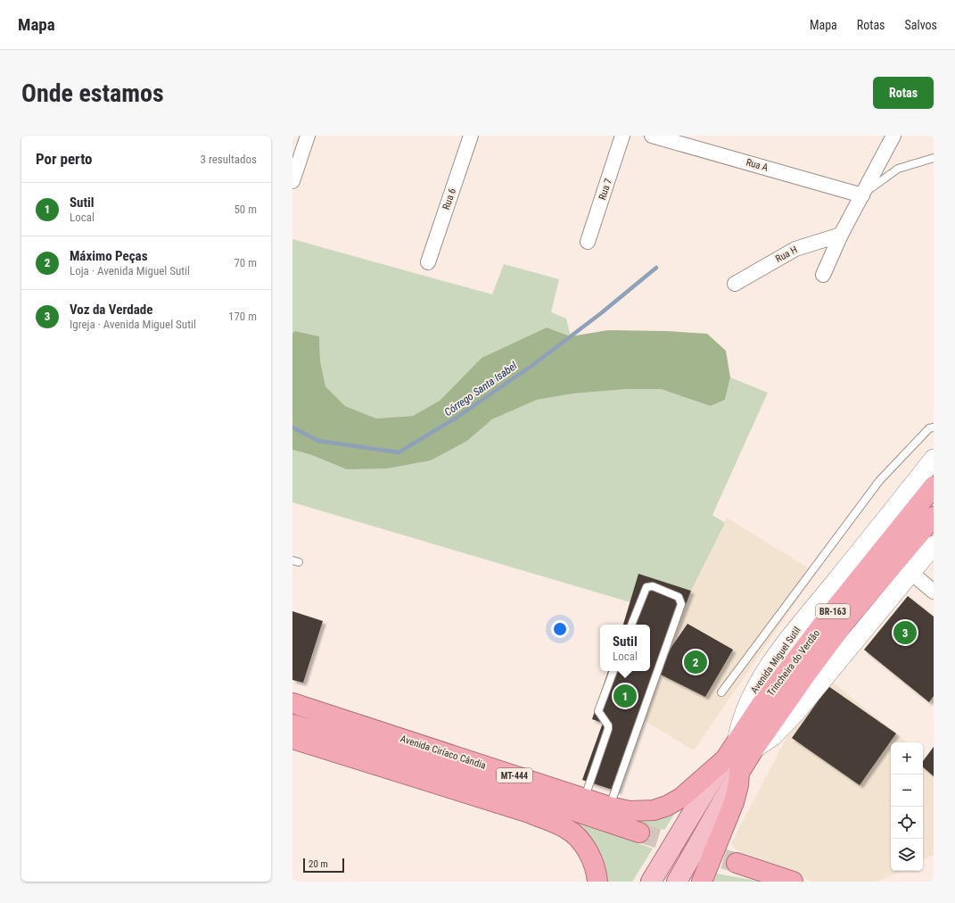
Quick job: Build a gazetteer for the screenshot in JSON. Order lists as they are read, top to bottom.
{
  "streets": {
    "highway": [
      "BR-163",
      "Avenida Miguel Sutil",
      "Trincheira do Verdão",
      "Avenida Ciríaco Cândia",
      "MT-444"
    ],
    "street": [
      "Rua A",
      "Rua 7",
      "Rua 6",
      "Rua H"
    ]
  },
  "crossings": [
    ["BR-163", "Trincheira do Verdão"],
    ["Avenida Miguel Sutil", "Trincheira do Verdão"],
    ["Avenida Miguel Sutil", "Avenida Ciríaco Cândia"]
  ],
  "water": ["Córrego Santa Isabel"],
  "scale_bar": "20 m",
  "page": {
    "header": "Mapa",
    "nav": ["Mapa", "Rotas", "Salvos"],
    "buttons": "Rotas",
    "title": "Onde estamos",
    "heading": ["Por perto", "3 resultados"],
    "list": [
      {
        "mark": "1",
        "name": "Sutil",
        "note": "Local",
        "value": "50 m"
      },
      {
        "mark": "2",
        "name": "Máximo Peças",
        "note": "Loja · Avenida Miguel Sutil",
        "value": "70 m"
      },
      {
        "mark": "3",
        "name": "Voz da Verdade",
        "note": "Igreja · Avenida Miguel Sutil",
        "value": "170 m"
      }
    ],
    "pins": ["3", "2", "1"],
    "popup": ["Sutil", "Local"],
    "map_buttons": ["+", "−"],
    "scale": "20 m"
  }
}
